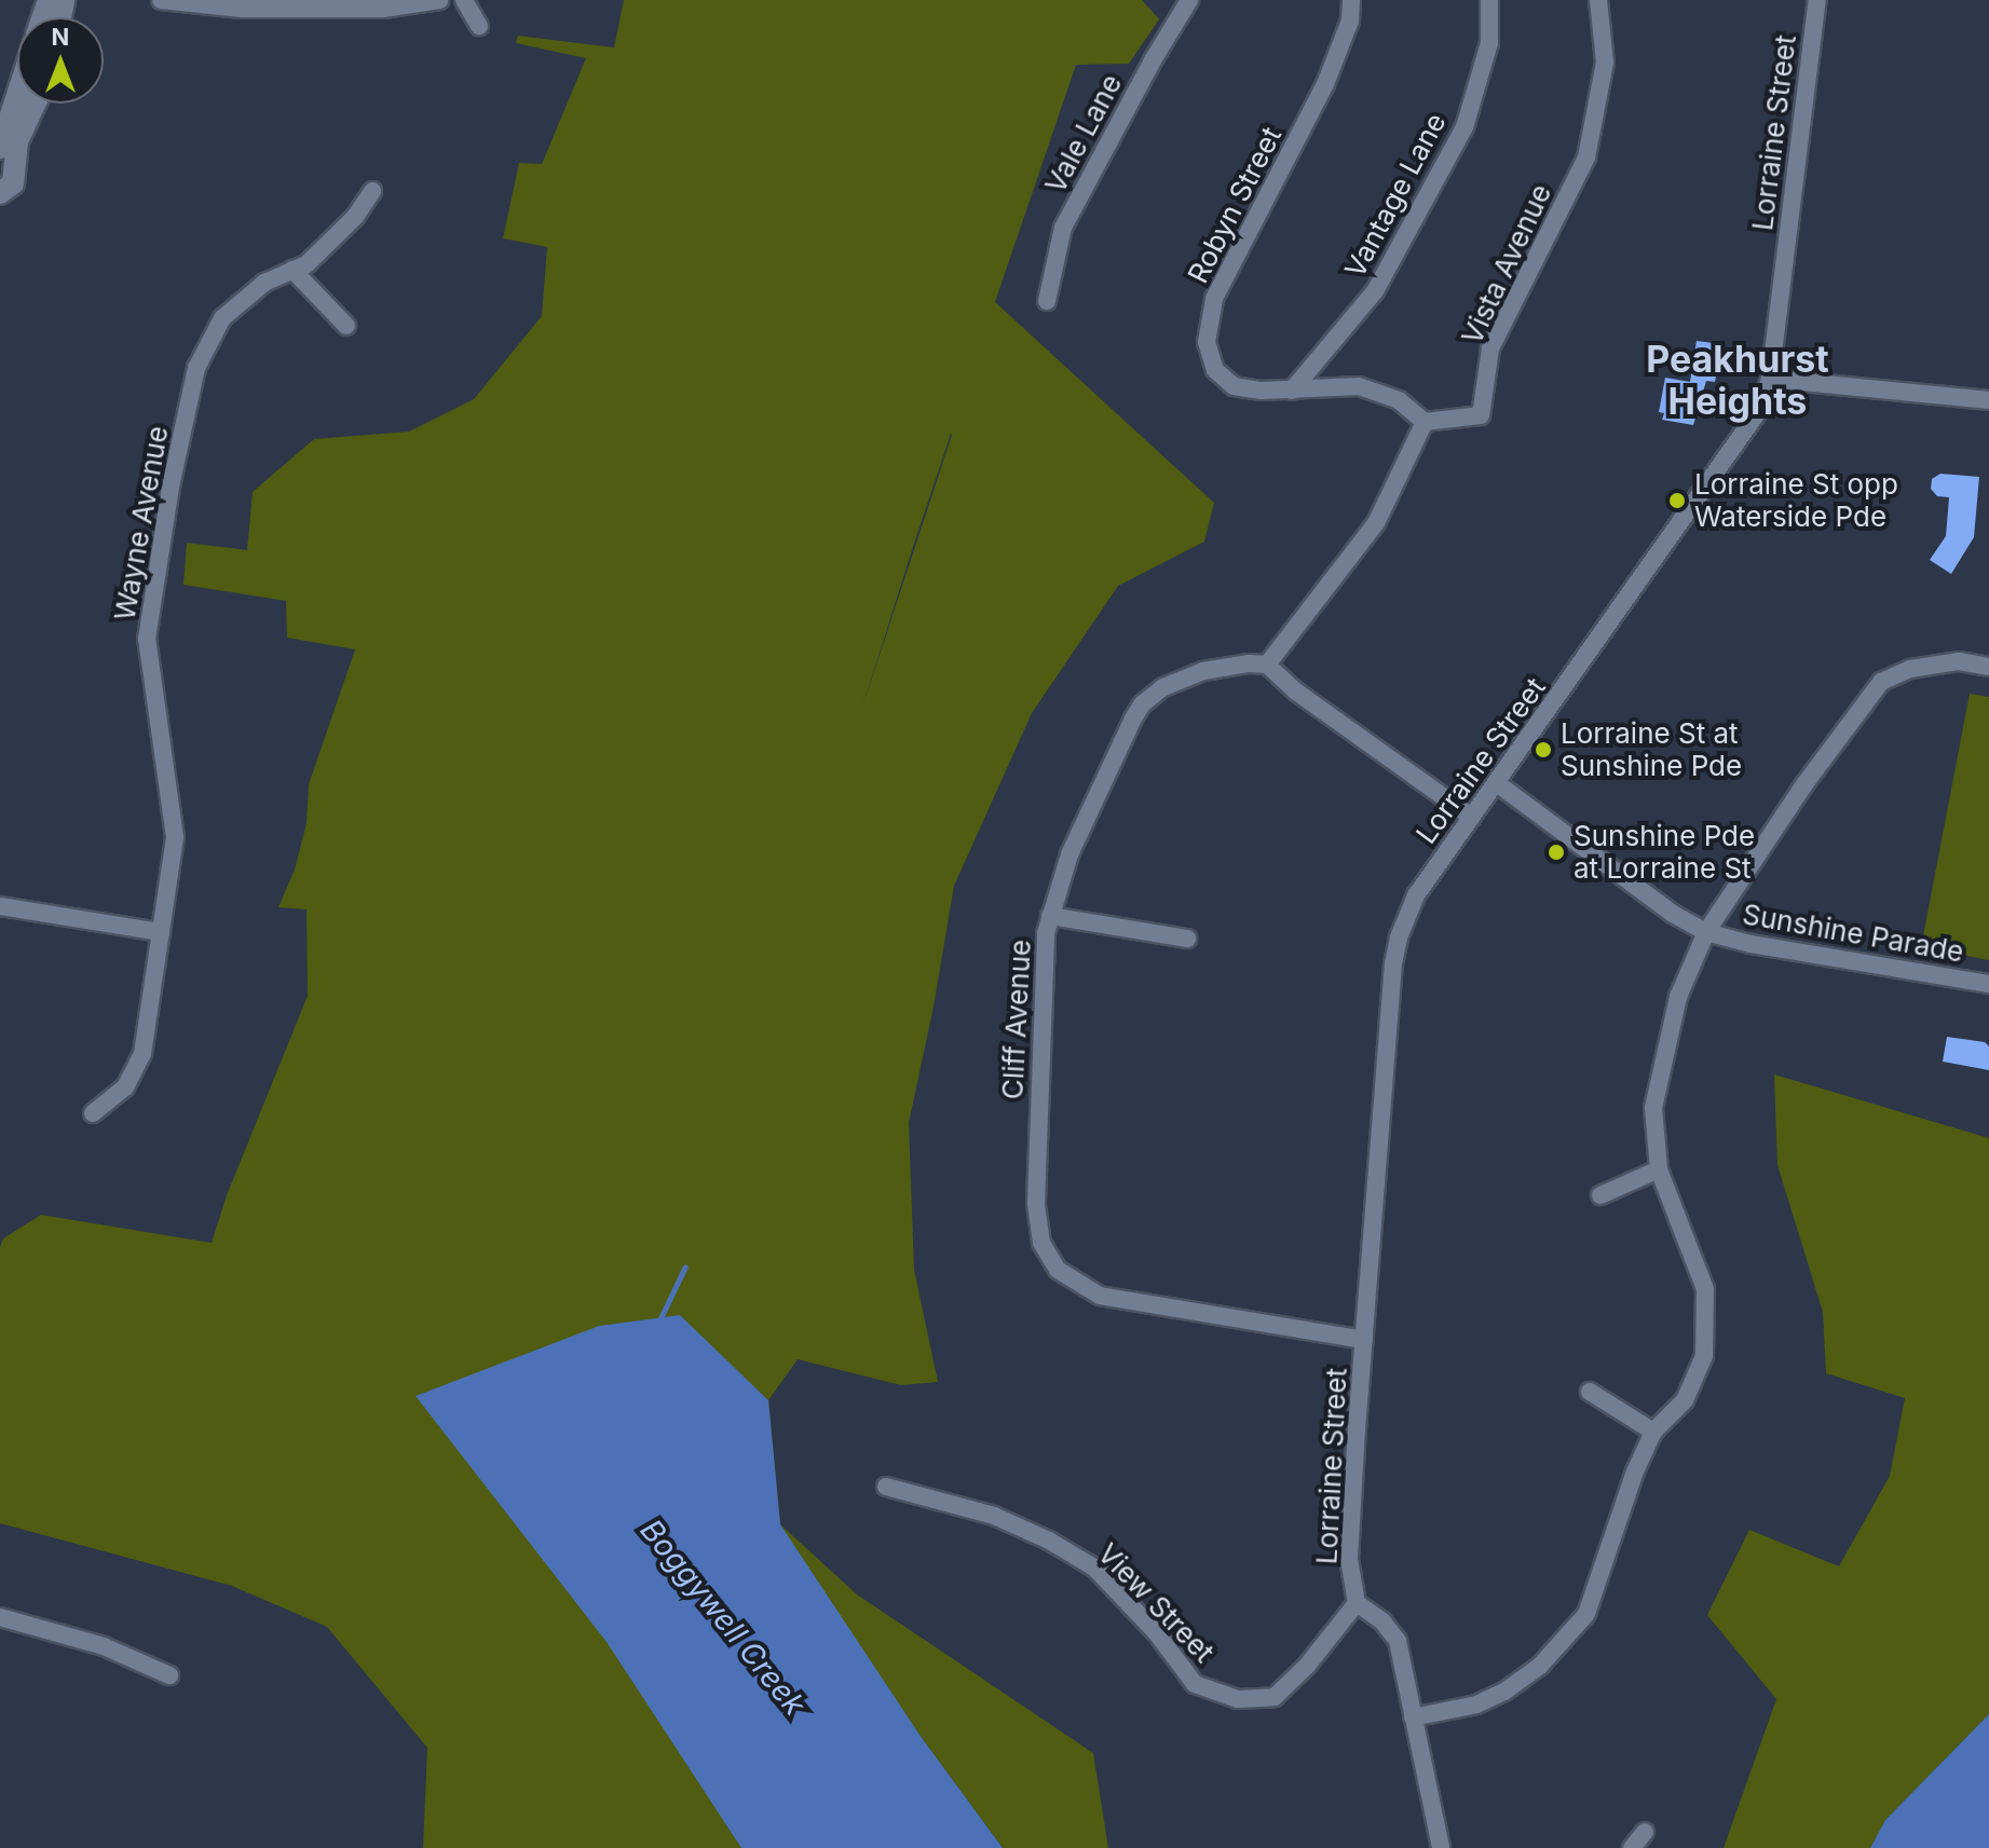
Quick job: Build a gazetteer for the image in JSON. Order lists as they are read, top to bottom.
{
  "streets": {
    "street": [
      "Lorraine Street",
      "Vale Lane",
      "Vantage Lane",
      "Robyn Street",
      "Vista Avenue",
      "Wayne Avenue",
      "Sunshine Parade",
      "Cliff Avenue",
      "View Street"
    ]
  },
  "crossings": [
    ["Lorraine Street", "Sunshine Parade"],
    ["Lorraine Street", "Cliff Avenue"],
    ["Lorraine Street", "View Street"],
    ["Vantage Lane", "Robyn Street"],
    ["Robyn Street", "Vista Avenue"]
  ],
  "districts": ["Peakhurst Heights"],
  "water": ["Boggywell Creek"],
  "places": ["Lorraine St opp Waterside Pde", "Lorraine St at Sunshine Pde", "Sunshine Pde at Lorraine St"],
  "north": "top"
}
